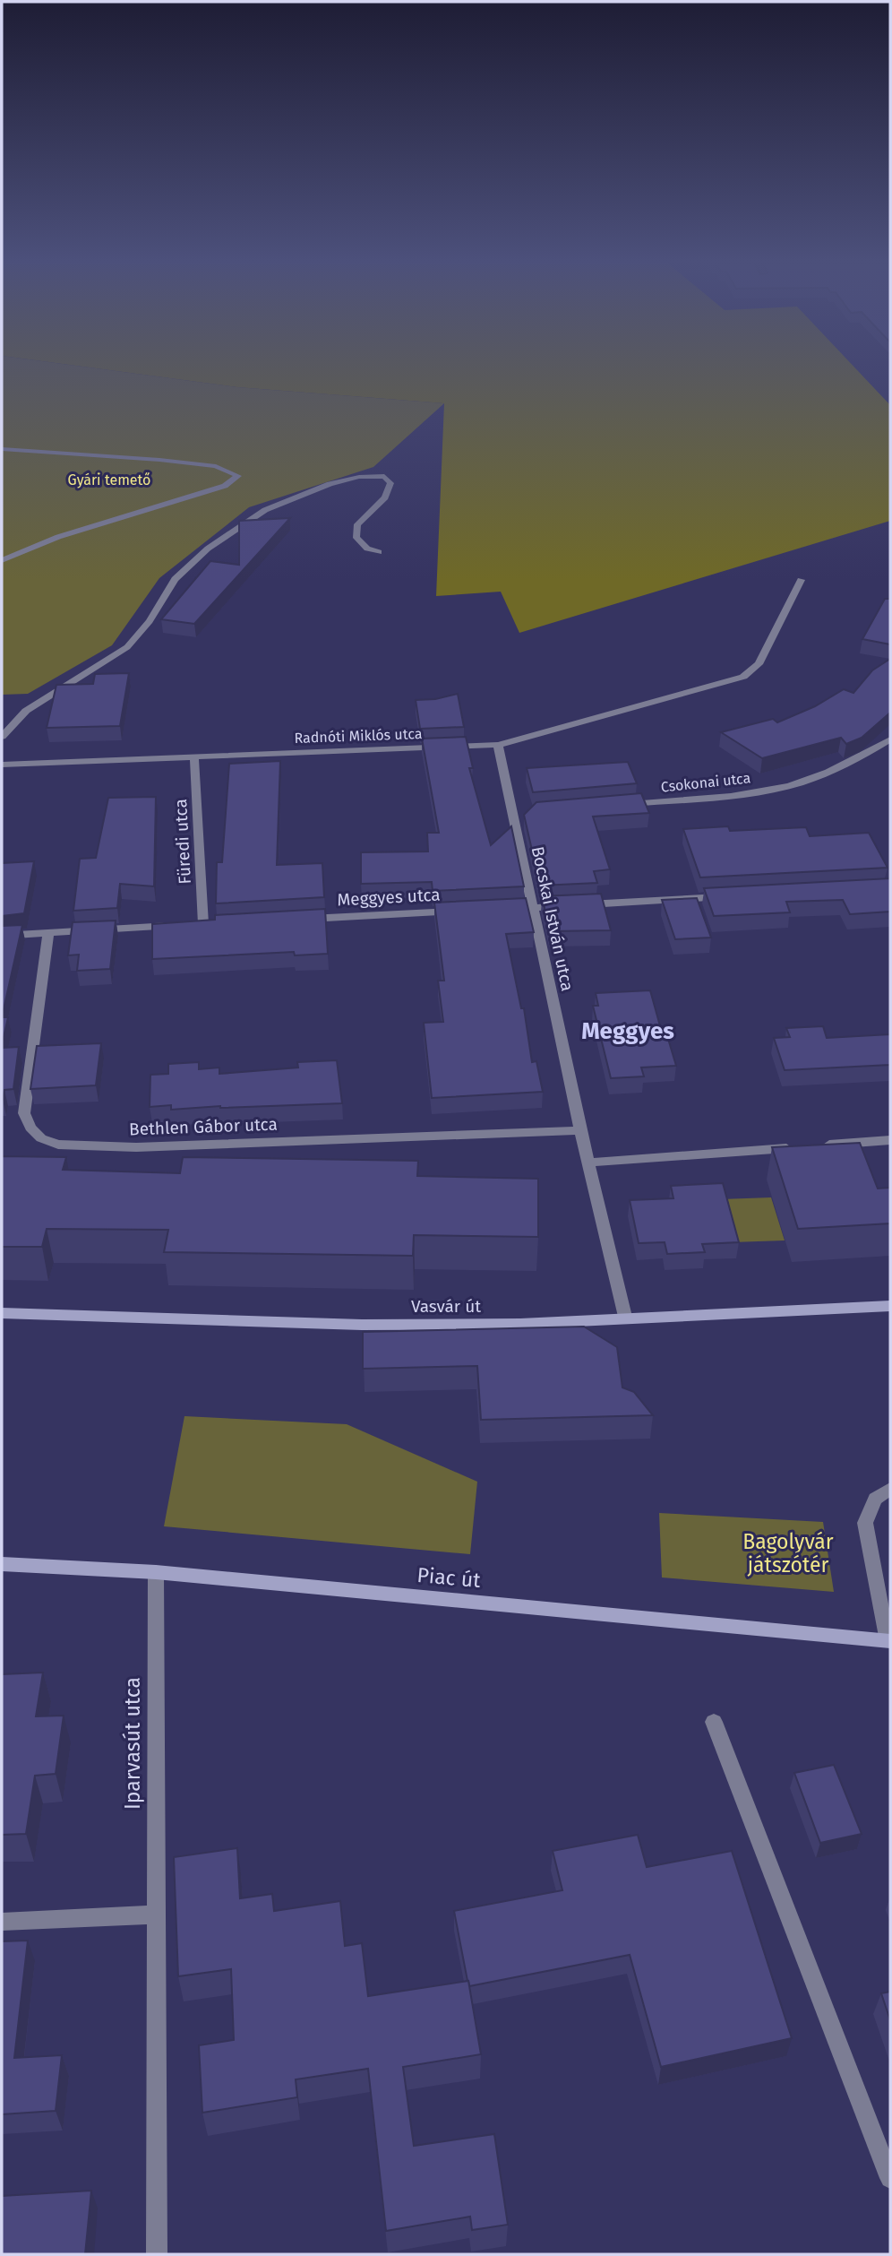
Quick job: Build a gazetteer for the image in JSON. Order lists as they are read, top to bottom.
{
  "streets": {
    "street": [
      "Radnóti Miklós utca",
      "Csokonai utca",
      "Füredi utca",
      "Meggyes utca",
      "Bocskai István utca",
      "Bethlen Gábor utca",
      "Vasvár út",
      "Piac út",
      "Iparvasút utca"
    ]
  },
  "crossings": [
    ["Radnóti Miklós utca", "Füredi utca"],
    ["Radnóti Miklós utca", "Bocskai István utca"],
    ["Bocskai István utca", "Bethlen Gábor utca"],
    ["Bocskai István utca", "Vasvár út"],
    ["Piac út", "Iparvasút utca"]
  ],
  "districts": ["Meggyes"],
  "parks": ["Gyári temető", "Bagolyvár játszótér"]
}
